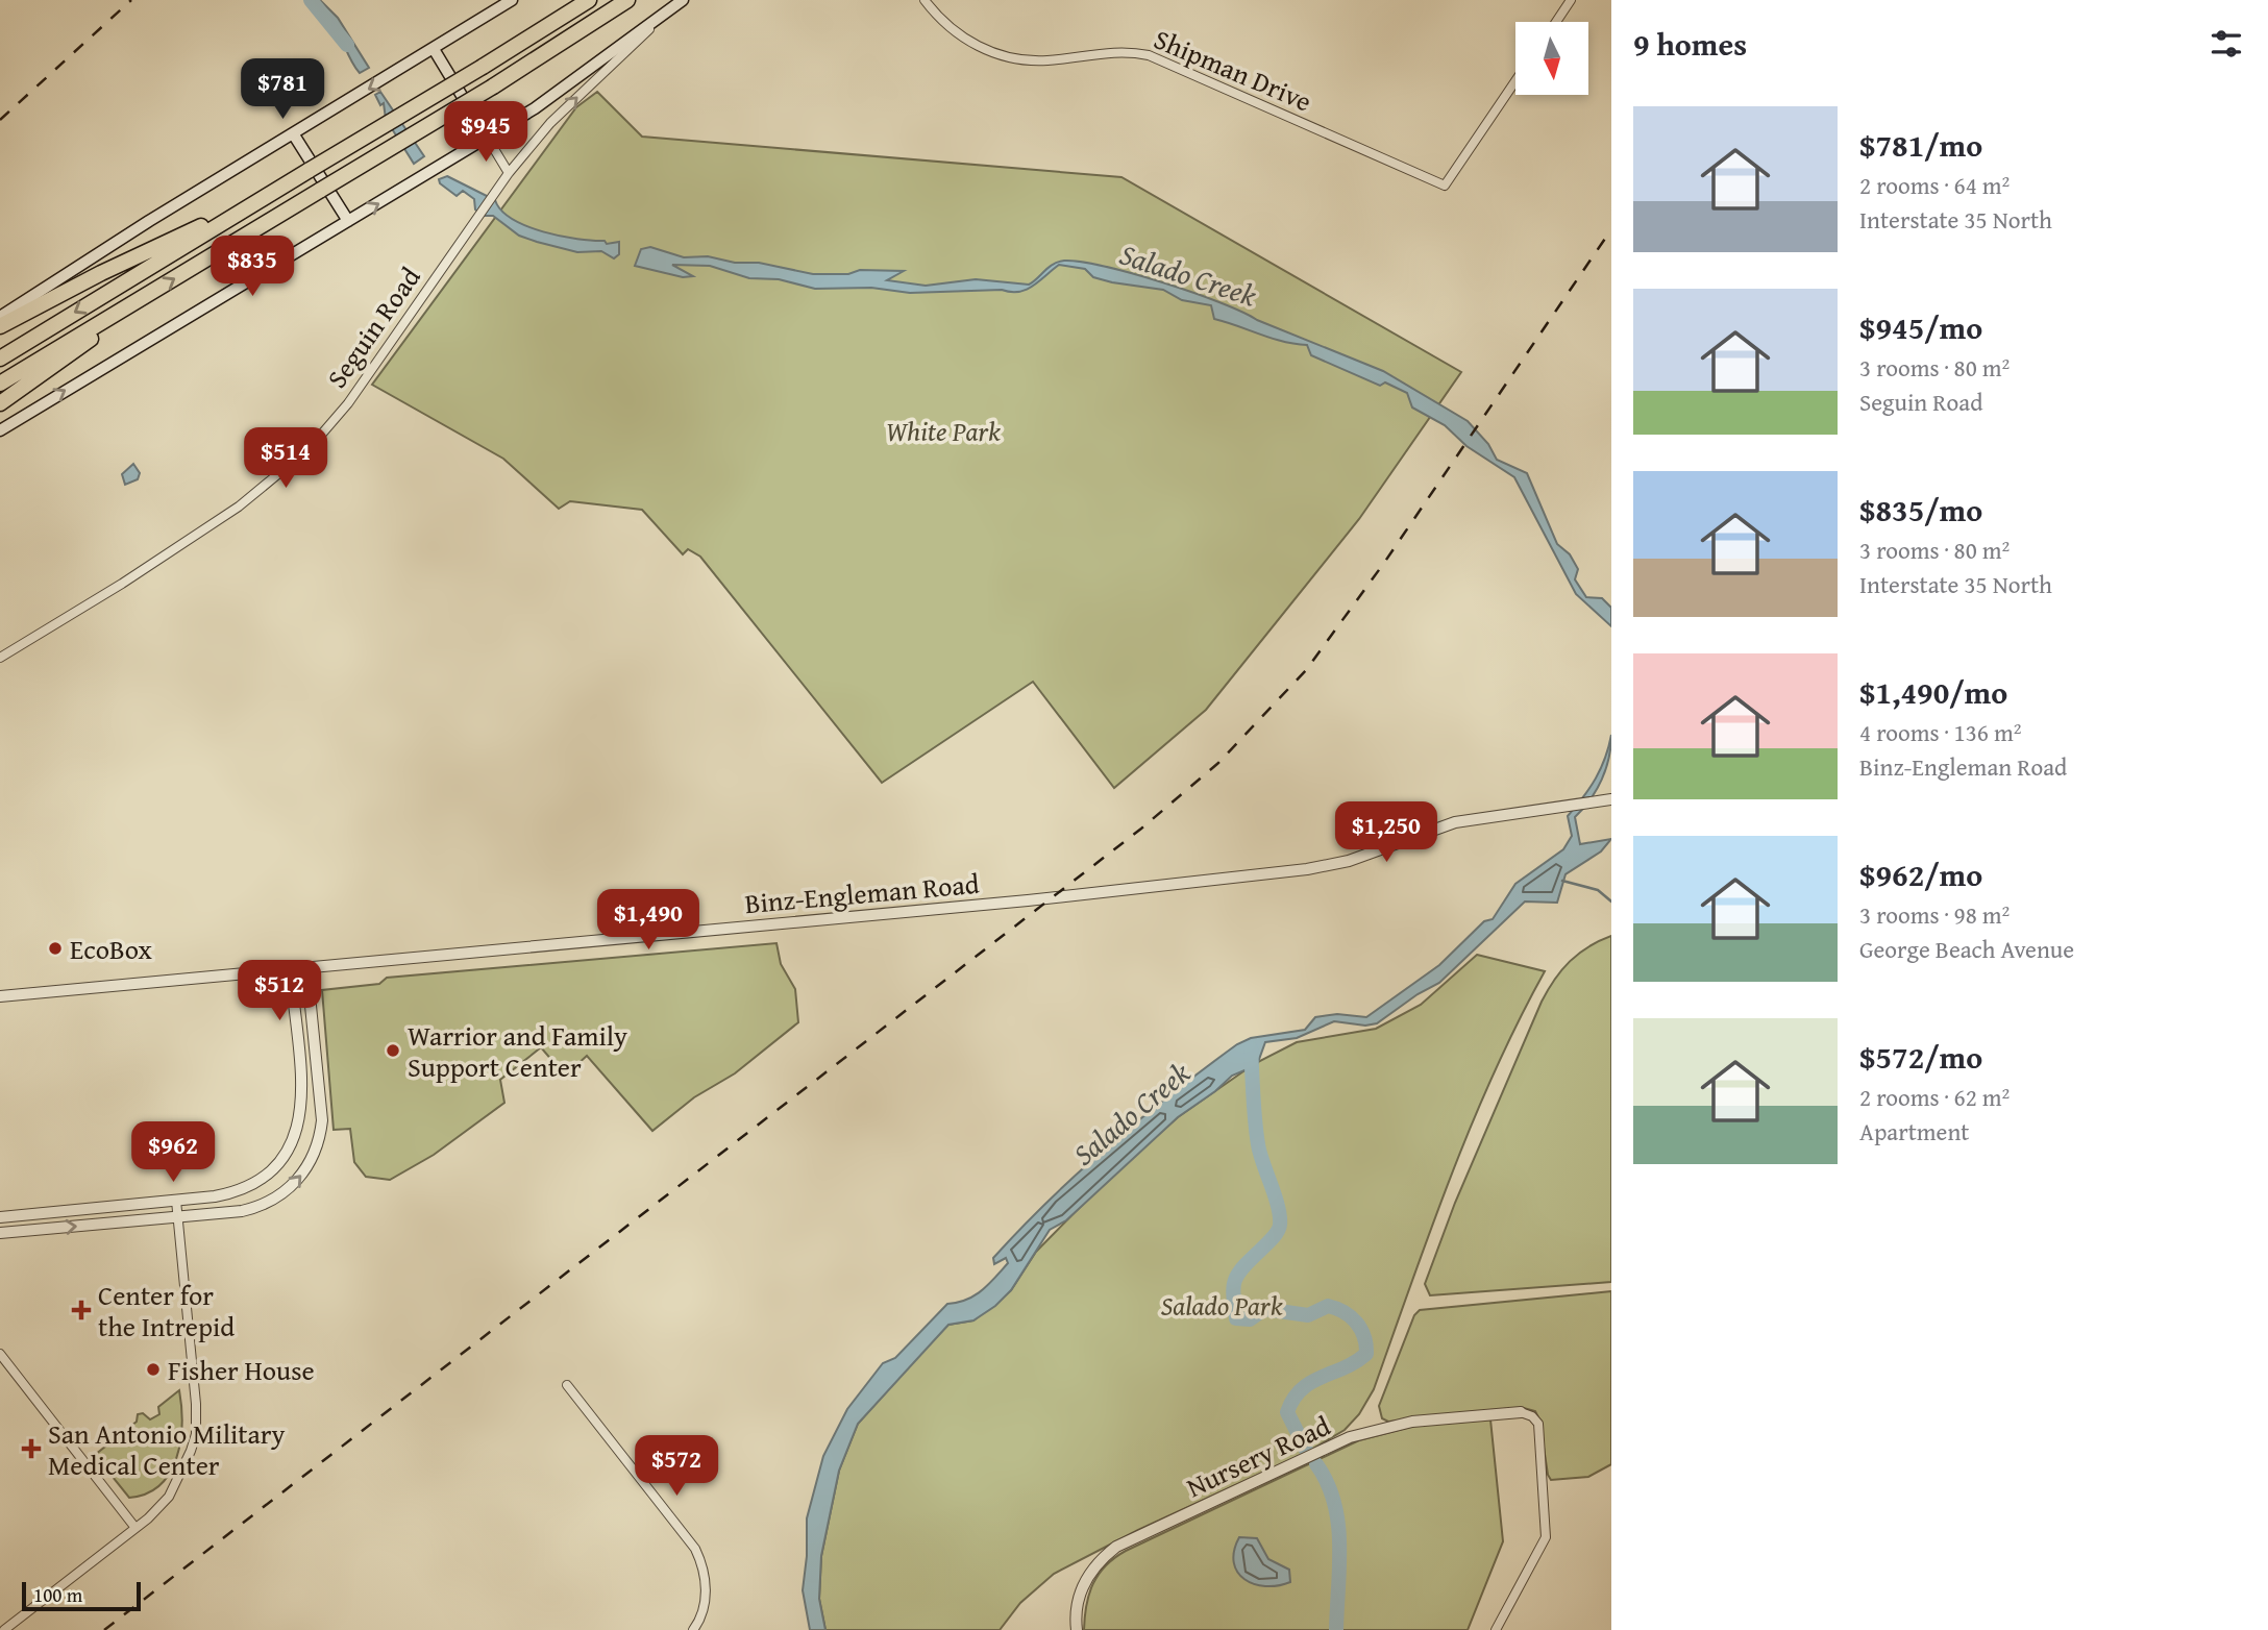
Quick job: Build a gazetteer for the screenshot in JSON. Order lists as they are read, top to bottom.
{
  "streets": {
    "street": [
      "Shipman Drive",
      "Seguin Road",
      "Binz-Engleman Road",
      "Nursery Road"
    ]
  },
  "water": ["Salado Creek"],
  "parks": ["White Park", "Salado Park"],
  "places": {
    "other": ["EcoBox", "Warrior and Family Support Center", "Fisher House"],
    "health": ["Center for the Intrepid", "San Antonio Military Medical Center"]
  },
  "scale_bar": "100 m",
  "north": "bottom",
  "page": {
    "heading": "9 homes",
    "price": [
      "$781",
      "$945",
      "$835",
      "$514",
      "$1,250",
      "$1,490",
      "$512",
      "$962",
      "$572"
    ],
    "list": [
      {
        "name": "$781/mo",
        "note": "2 rooms · 64 m² · Interstate 35 North"
      },
      {
        "name": "$945/mo",
        "note": "3 rooms · 80 m² · Seguin Road"
      },
      {
        "name": "$835/mo",
        "note": "3 rooms · 80 m² · Interstate 35 North"
      },
      {
        "name": "$1,490/mo",
        "note": "4 rooms · 136 m² · Binz-Engleman Road"
      },
      {
        "name": "$962/mo",
        "note": "3 rooms · 98 m² · George Beach Avenue"
      },
      {
        "name": "$572/mo",
        "note": "2 rooms · 62 m² · Apartment"
      }
    ],
    "scale": "100 m"
  }
}
